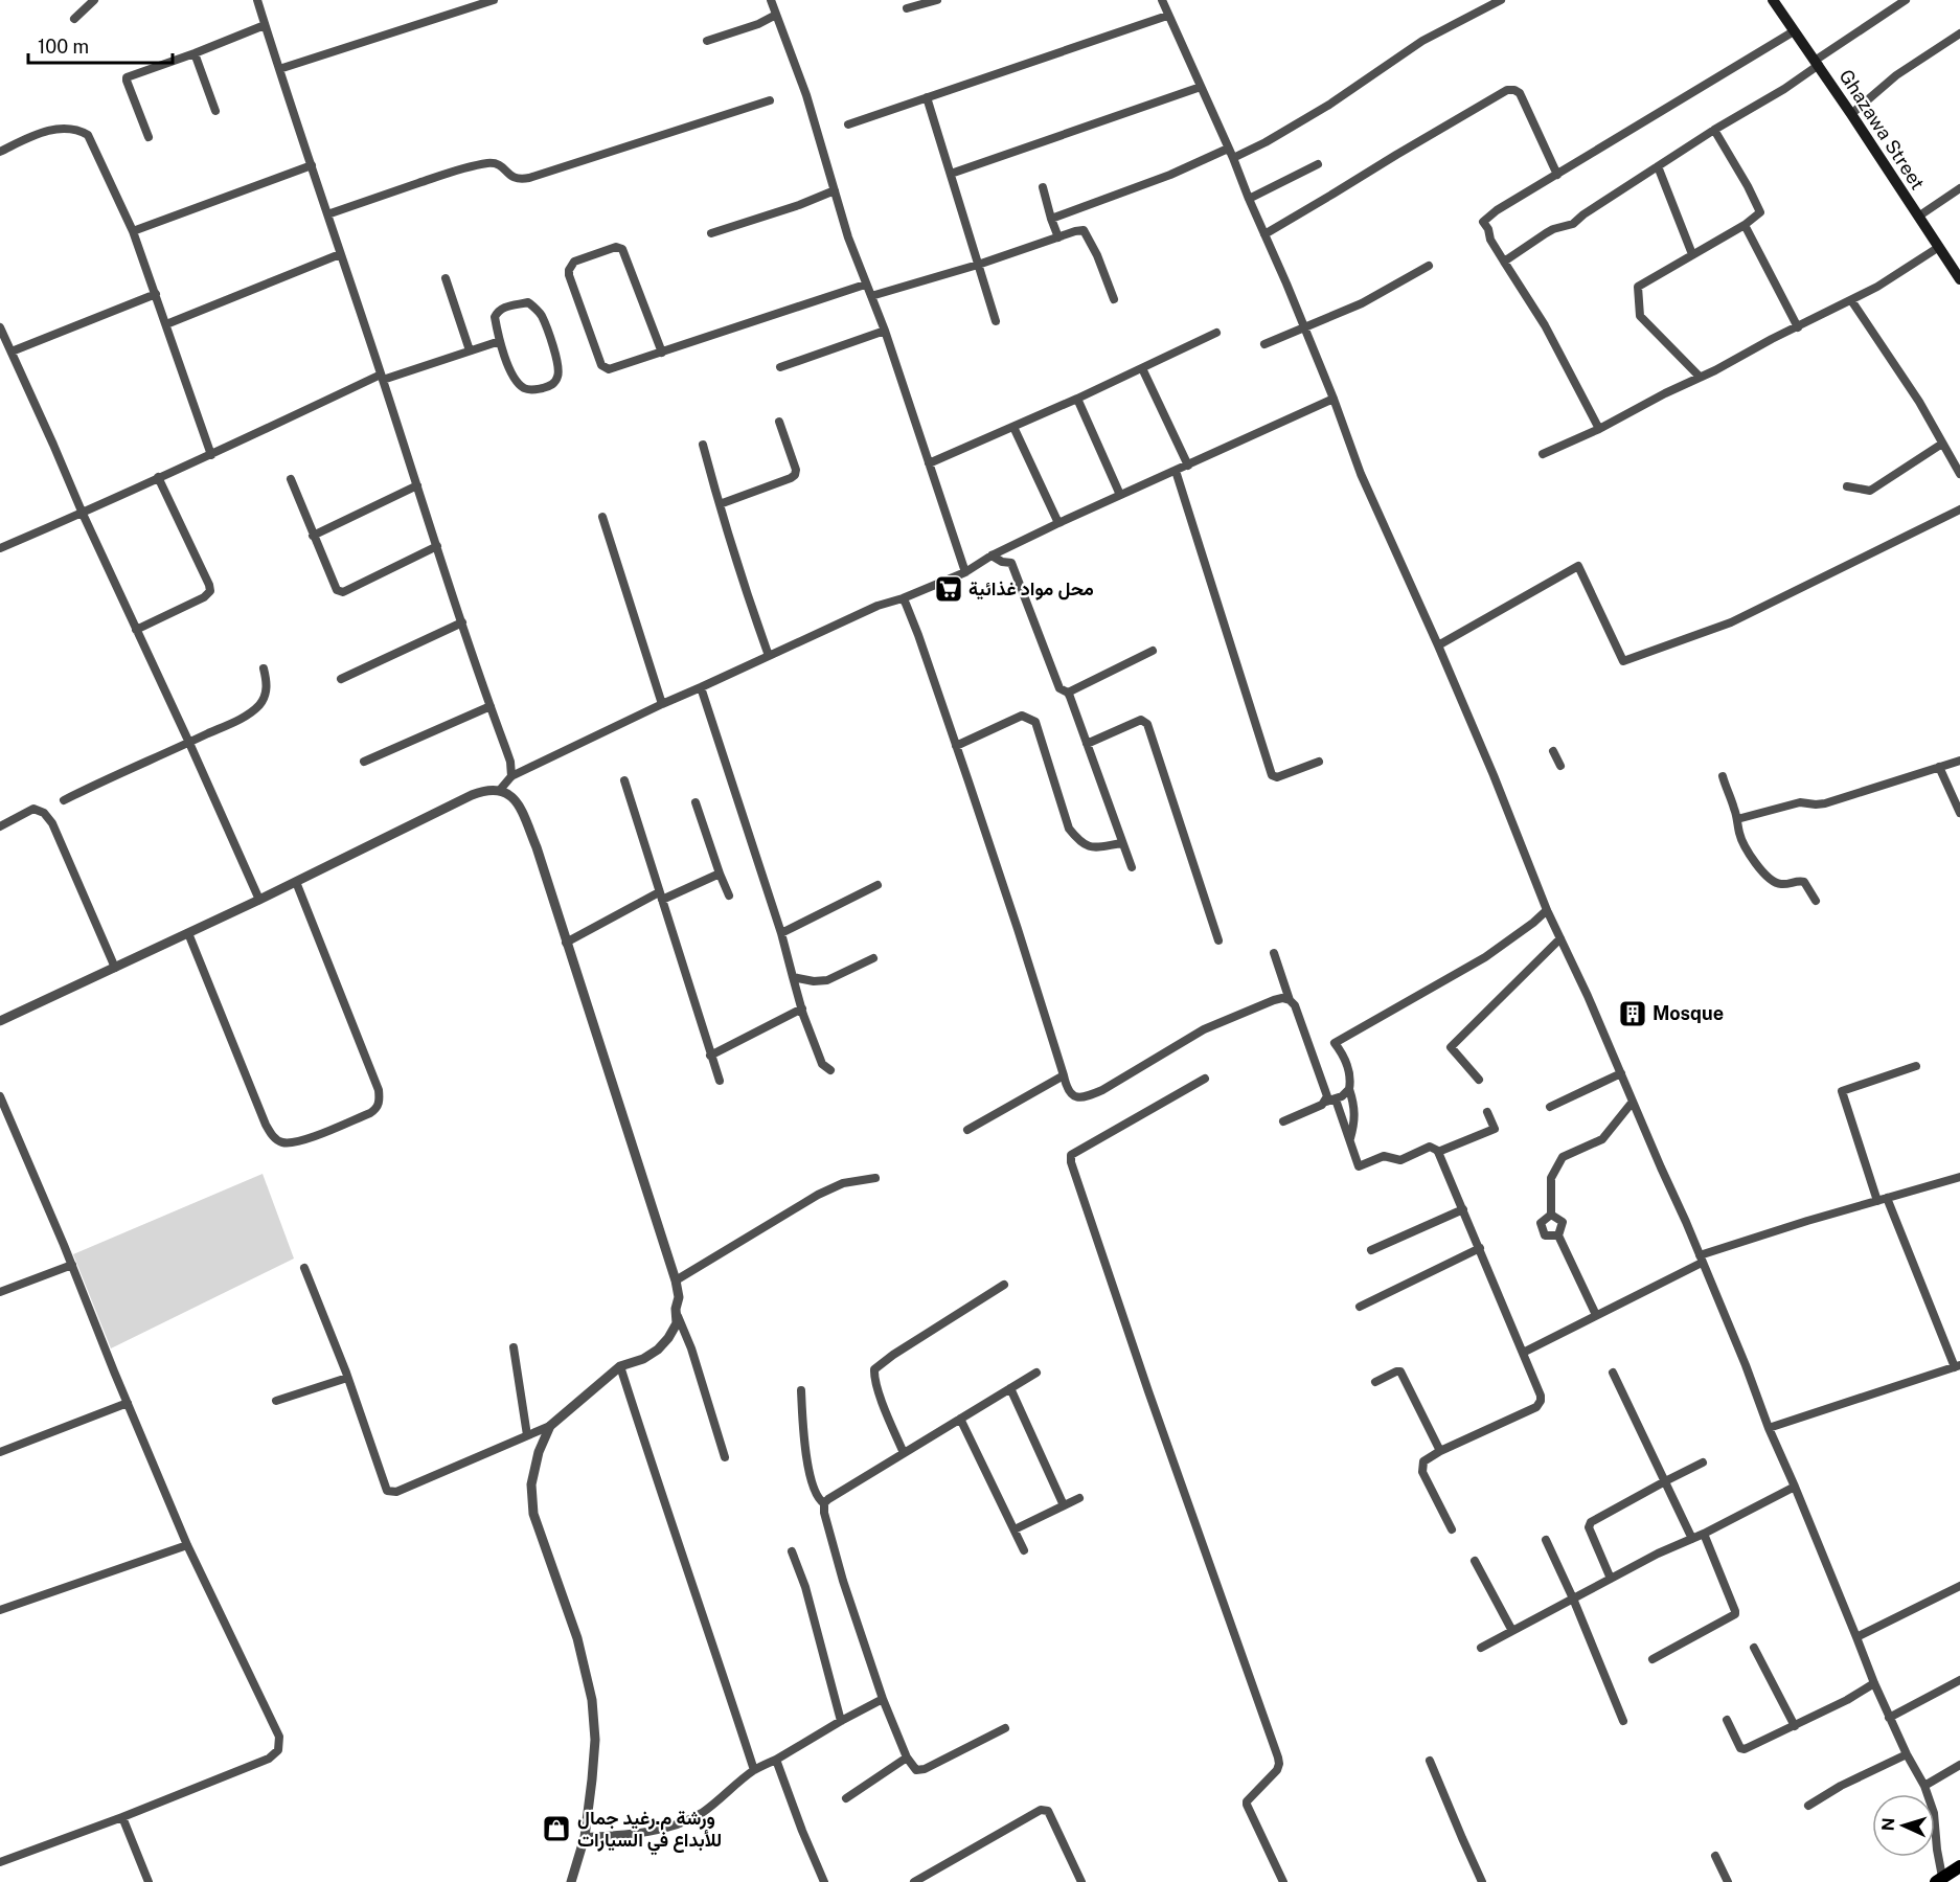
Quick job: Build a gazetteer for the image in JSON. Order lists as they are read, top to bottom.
{
  "streets": {
    "main road": ["Ghazawa Street"]
  },
  "places": {
    "supermarket": ["محل مواد غذائية"],
    "building": ["Mosque"],
    "shop": ["ورشة م.رغيد جمال للأبداع في السيارات"]
  },
  "scale_bar": "100 m",
  "north": "left"
}
